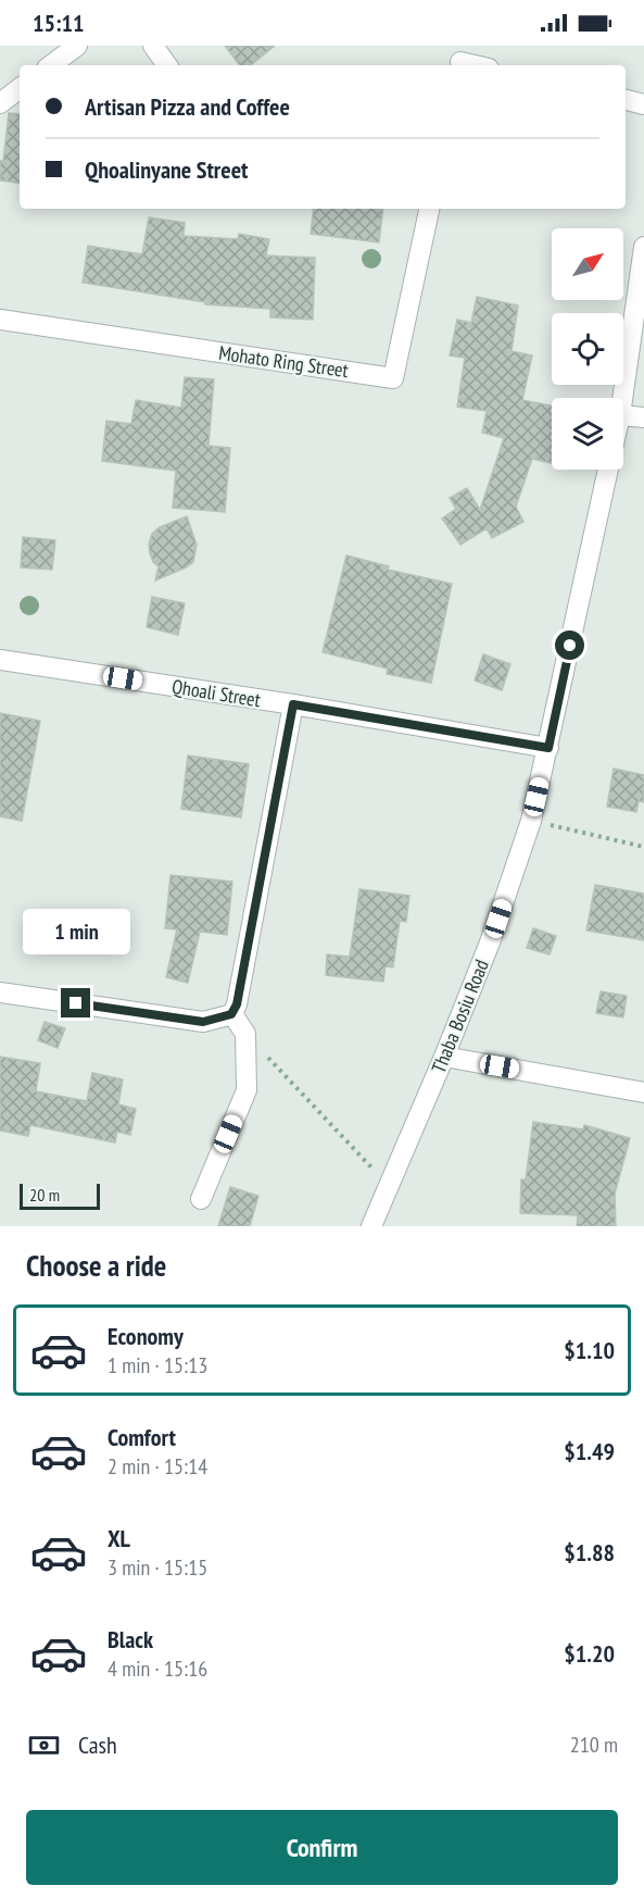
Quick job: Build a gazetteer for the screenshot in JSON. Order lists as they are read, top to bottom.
{
  "streets": {
    "street": ["Mohato Ring Street", "Qhoali Street", "Thaba Bosiu Road"]
  },
  "crossings": [
    ["Qhoali Street", "Thaba Bosiu Road"]
  ],
  "scale_bar": "20 m",
  "north": "top right",
  "page": {
    "status": "15:11",
    "banner": ["Artisan Pizza and Coffee", "Qhoalinyane Street"],
    "bubble": "1 min",
    "scale": "20 m",
    "heading": "Choose a ride",
    "list": [
      {
        "name": "Economy",
        "note": "1 min · 15:13",
        "value": "$1.10"
      },
      {
        "name": "Comfort",
        "note": "2 min · 15:14",
        "value": "$1.49"
      },
      {
        "name": "XL",
        "note": "3 min · 15:15",
        "value": "$1.88"
      },
      {
        "name": "Black",
        "note": "4 min · 15:16",
        "value": "$1.20"
      }
    ],
    "pay": ["Cash", "210 m"],
    "buttons": "Confirm"
  }
}
